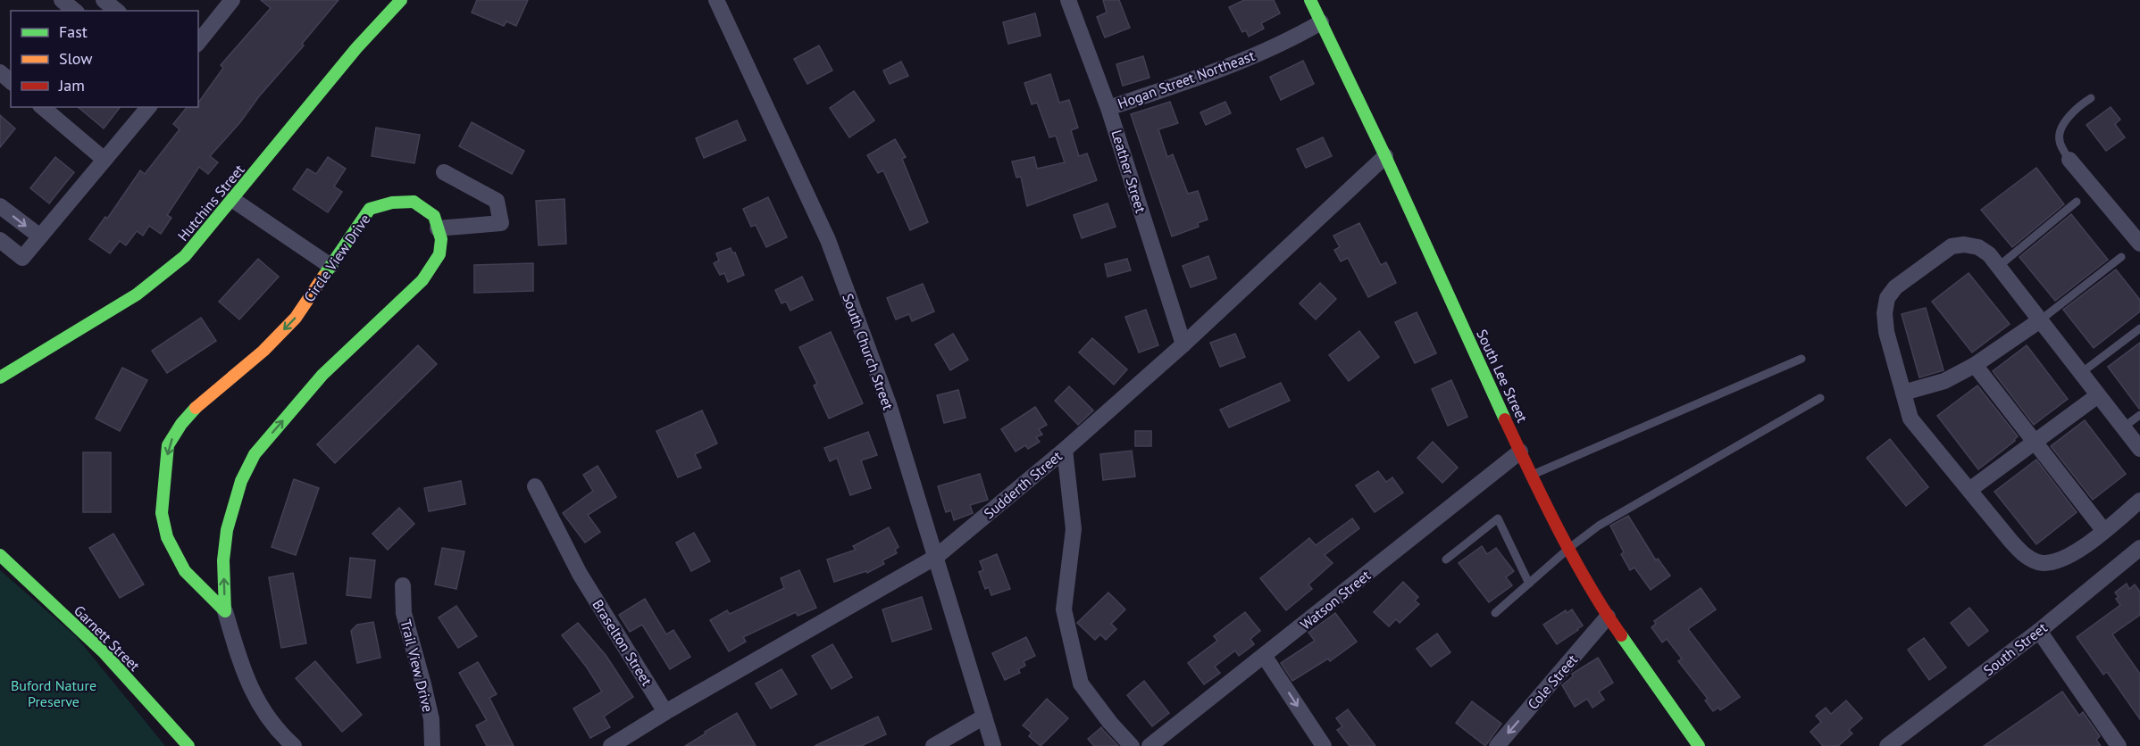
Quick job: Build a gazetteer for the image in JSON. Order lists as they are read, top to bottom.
{
  "streets": {
    "street": [
      "Hogan Street Northeast",
      "Leather Street",
      "Hutchins Street",
      "Circle View Drive",
      "South Church Street",
      "South Lee Street",
      "Sudderth Street",
      "Watson Street",
      "Garnett Street",
      "Braselton Street",
      "South Street",
      "Trail View Drive",
      "Cole Street"
    ]
  },
  "crossings": [
    ["Hogan Street Northeast", "Leather Street"],
    ["Hogan Street Northeast", "South Lee Street"],
    ["Leather Street", "Sudderth Street"],
    ["South Church Street", "Sudderth Street"],
    ["South Lee Street", "Sudderth Street"],
    ["South Lee Street", "Watson Street"],
    ["South Lee Street", "Cole Street"],
    ["Sudderth Street", "Braselton Street"]
  ],
  "one_way": ["Cole Street"],
  "parks": ["Buford Nature Preserve"],
  "legend": ["Fast", "Slow", "Jam"]
}
